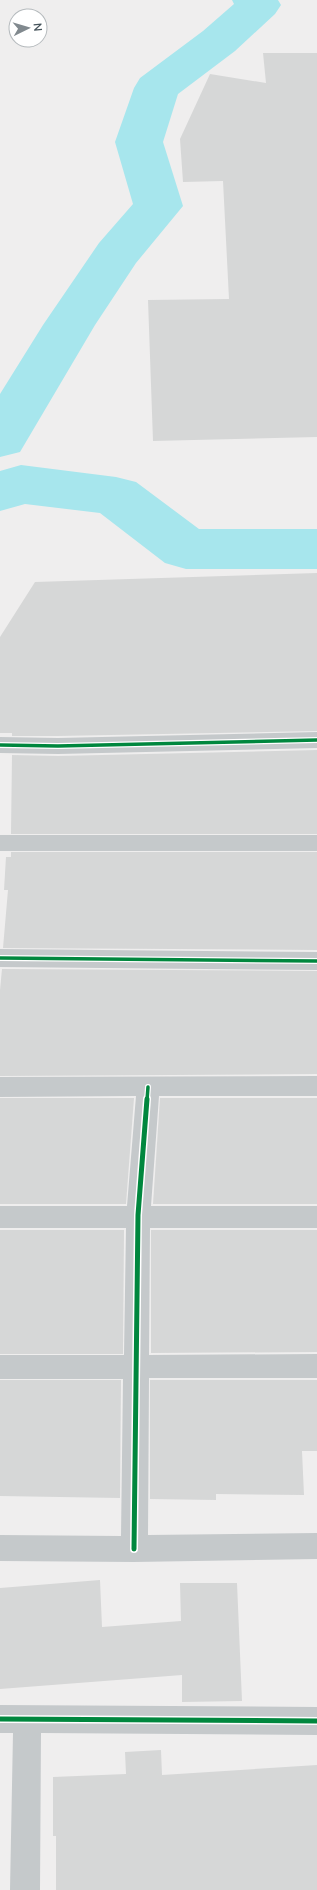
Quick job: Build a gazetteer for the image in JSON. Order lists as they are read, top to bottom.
{
  "north": "right"
}
